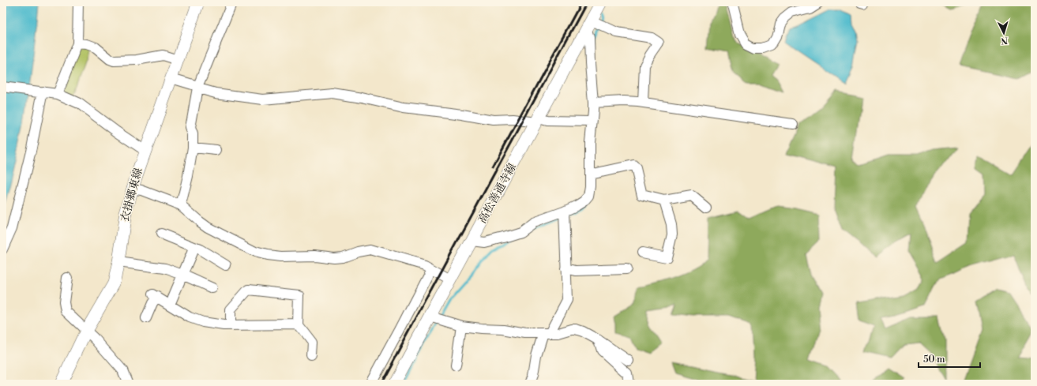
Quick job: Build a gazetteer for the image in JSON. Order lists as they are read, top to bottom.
{
  "streets": {
    "main road": ["高松善通寺線", "衣掛郷東線"]
  },
  "scale_bar": "50 m",
  "north": "bottom"
}
